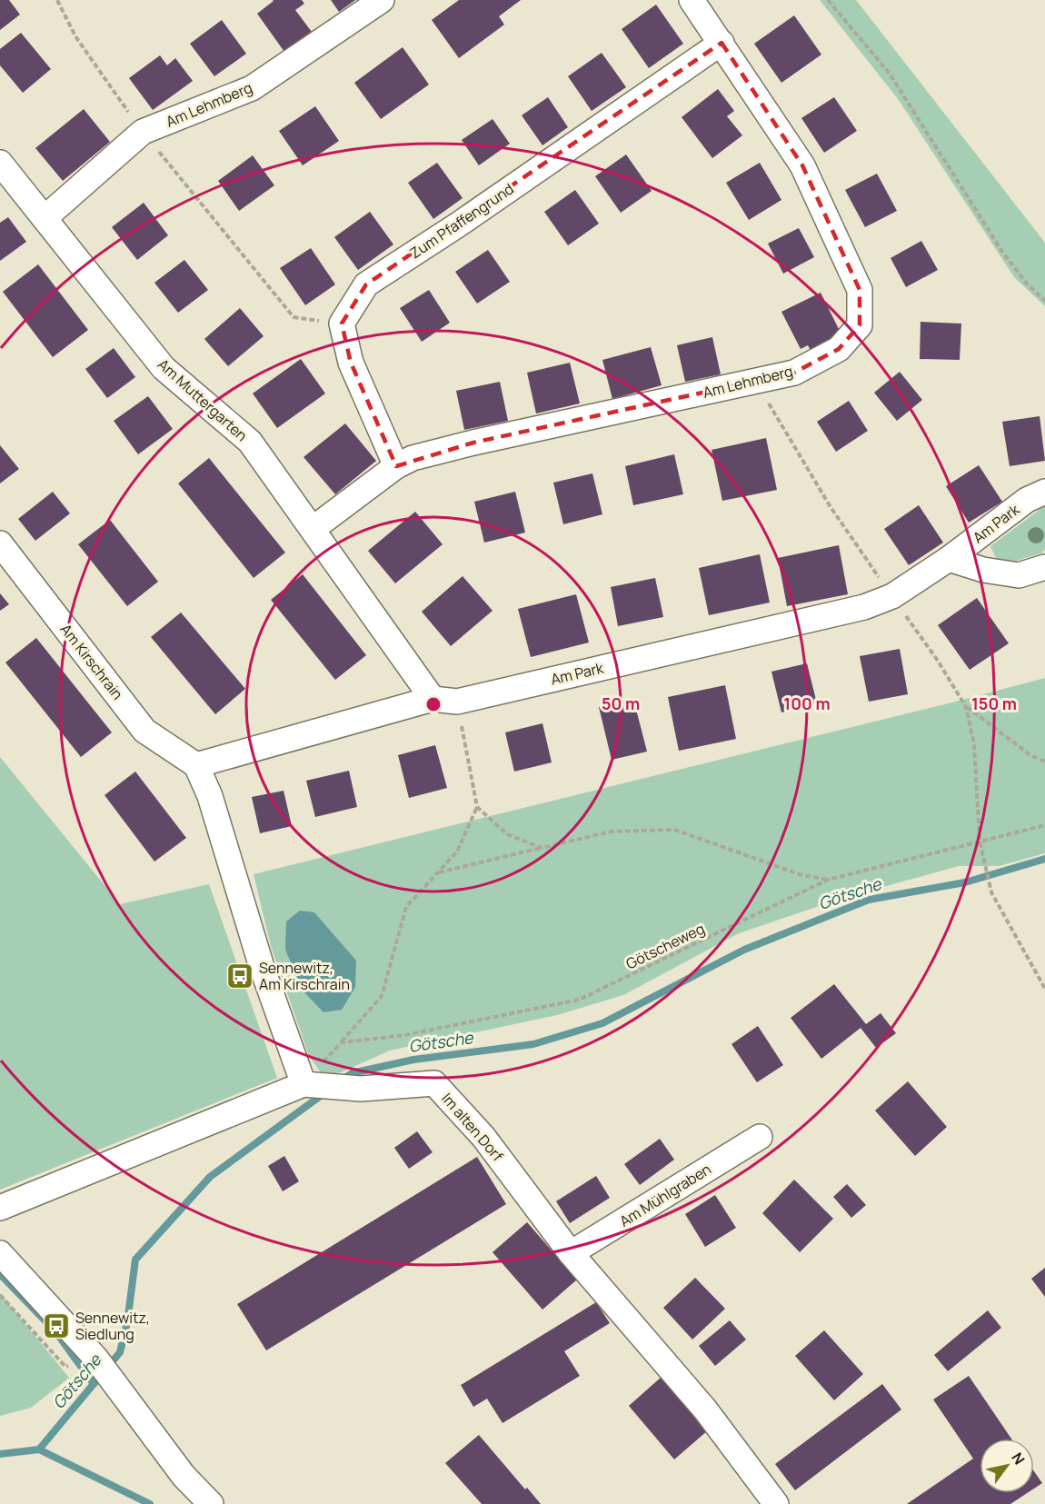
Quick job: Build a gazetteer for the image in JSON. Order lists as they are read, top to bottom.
{
  "streets": {
    "street": [
      "Am Lehmberg",
      "Zum Pfaffengrund",
      "Am Muttergarten",
      "Am Park",
      "Am Kirschrain",
      "Im alten Dorf",
      "Am Mühlgraben"
    ],
    "path": ["Götscheweg"]
  },
  "crossings": [
    ["Am Lehmberg", "Zum Pfaffengrund"],
    ["Am Lehmberg", "Am Muttergarten"],
    ["Am Muttergarten", "Am Park"],
    ["Am Park", "Am Kirschrain"],
    ["Im alten Dorf", "Am Mühlgraben"]
  ],
  "water": ["Götsche"],
  "places": {
    "bus stop": ["Sennewitz, Am Kirschrain", "Sennewitz, Siedlung"]
  },
  "north": "top right",
  "rings": ["50 m", "100 m", "150 m"]
}
